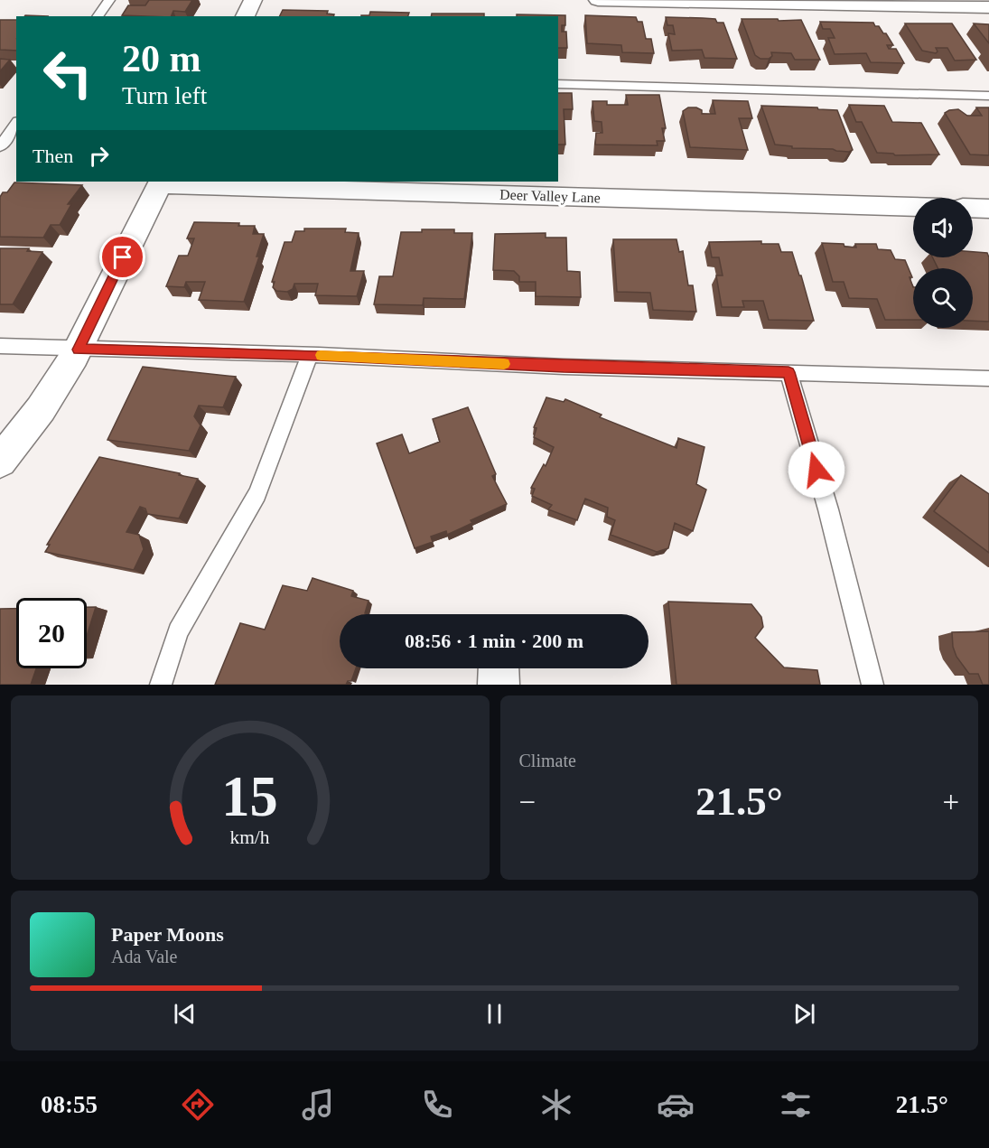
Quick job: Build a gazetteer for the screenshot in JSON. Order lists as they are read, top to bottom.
{
  "streets": {
    "street": ["Deer Valley Lane"]
  },
  "page": {
    "turn": ["20 m", "Turn left"],
    "then": "Then",
    "limit": "20",
    "trip": "08:56 · 1 min · 200 m",
    "tile": "Climate",
    "heat": ["−", "21.5°", "+"],
    "song": ["Paper Moons", "Ada Vale"],
    "tabs": ["08:55", "21.5°"],
    "gauge": ["15", "km/h"]
  }
}
